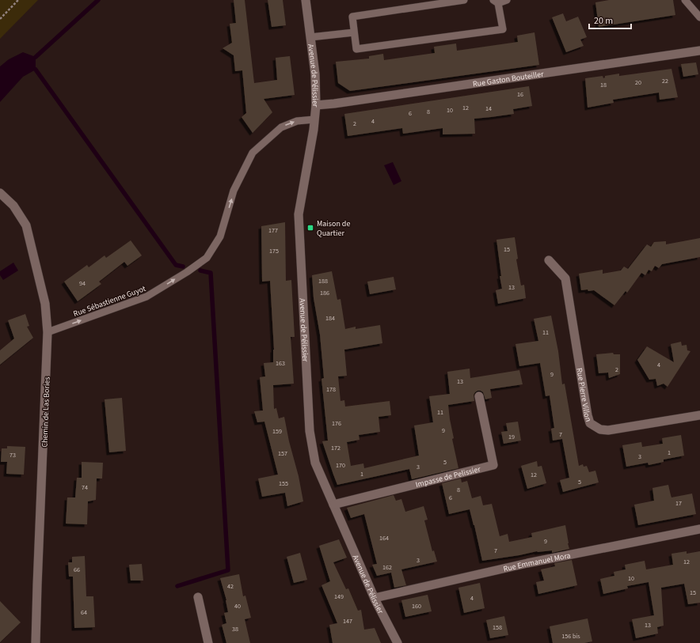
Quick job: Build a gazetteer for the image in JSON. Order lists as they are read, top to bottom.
{
  "streets": {
    "street": [
      "Avenue de Pélissier",
      "Rue Gaston Bouteiller",
      "Rue Pierre Villon",
      "Chemin de Las Bories",
      "Impasse de Pelissier",
      "Rue Emmanuel Mora"
    ],
    "lane": ["Rue Sébastienne Guyot"]
  },
  "crossings": [
    ["Avenue de Pélissier", "Rue Gaston Bouteiller"],
    ["Avenue de Pélissier", "Rue Sébastienne Guyot"],
    ["Avenue de Pélissier", "Impasse de Pelissier"],
    ["Avenue de Pélissier", "Rue Emmanuel Mora"],
    ["Rue Sébastienne Guyot", "Chemin de Las Bories"]
  ],
  "one_way": ["Rue Sébastienne Guyot"],
  "places": {
    "transit": ["Maison de Quartier"]
  },
  "house_numbers": [
    "22",
    "20",
    "18",
    "16",
    "12",
    "14",
    "10",
    "8",
    "6",
    "4",
    "2",
    "177",
    "15",
    "175",
    "188",
    "94",
    "13",
    "186",
    "184",
    "11",
    "163",
    "4",
    "2",
    "9",
    "13",
    "178",
    "11",
    "176",
    "9",
    "159",
    "7",
    "19",
    "172",
    "1",
    "157",
    "73",
    "3",
    "5",
    "170",
    "3",
    "1",
    "12",
    "5",
    "155",
    "74",
    "8",
    "6",
    "17",
    "164",
    "9",
    "7",
    "3",
    "12",
    "162",
    "66",
    "10",
    "42",
    "15",
    "149",
    "4",
    "40",
    "160",
    "64",
    "147",
    "13",
    "158",
    "38",
    "156 bis"
  ],
  "scale_bar": "20 m"
}
